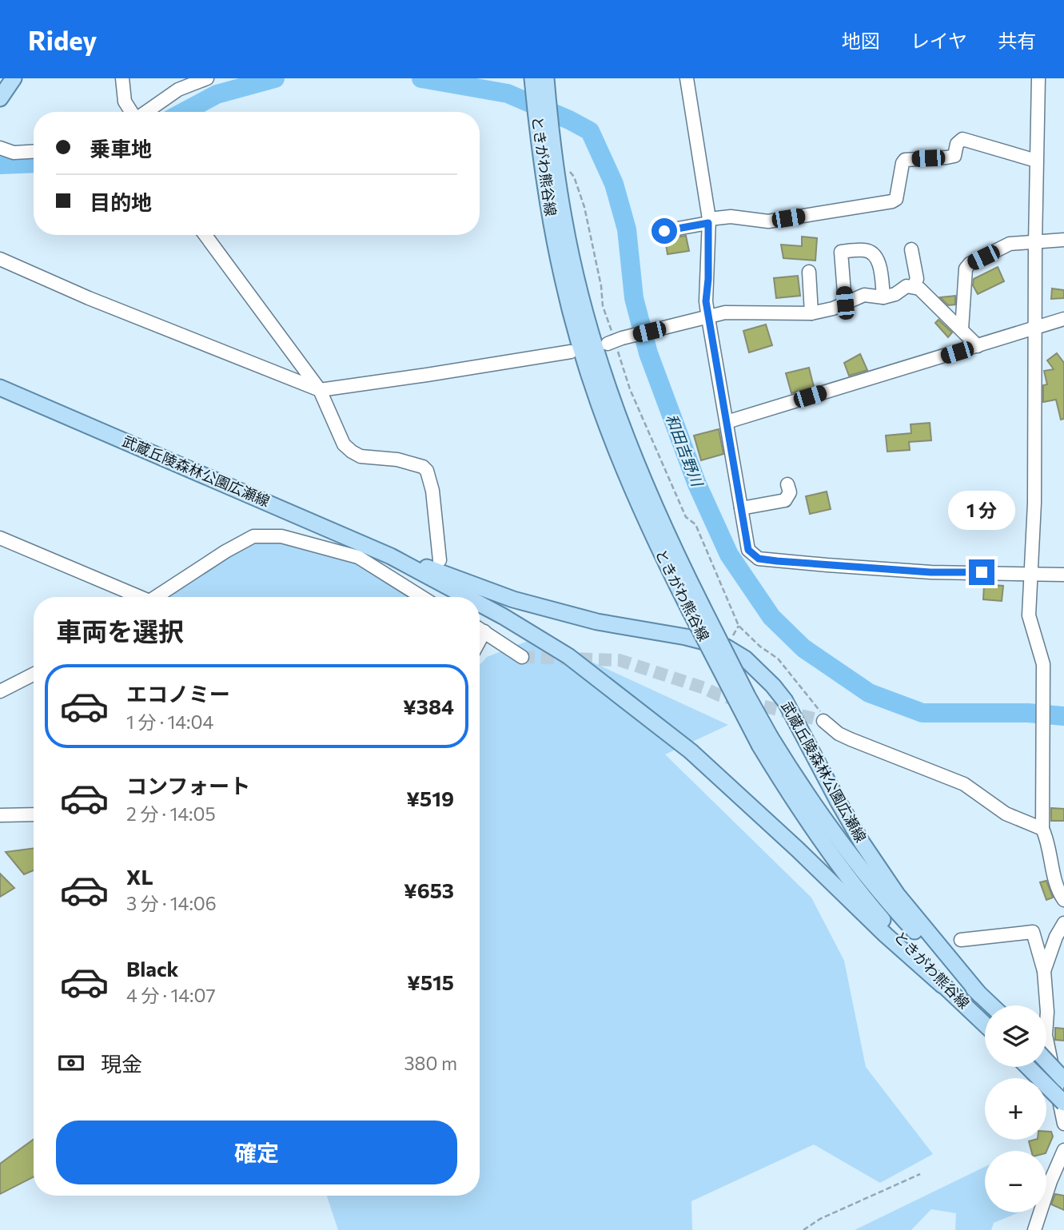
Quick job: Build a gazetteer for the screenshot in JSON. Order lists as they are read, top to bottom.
{
  "streets": {
    "main road": ["ときがわ熊谷線", "武蔵丘陵森林公園広瀬線"]
  },
  "crossings": [
    ["ときがわ熊谷線", "武蔵丘陵森林公園広瀬線"]
  ],
  "water": ["和田吉野川"],
  "page": {
    "header": "Ridey",
    "nav": ["地図", "レイヤ", "共有"],
    "banner": ["乗車地", "目的地"],
    "bubble": "1 分",
    "heading": "車両を選択",
    "list": [
      {
        "name": "エコノミー",
        "note": "1 分 · 14:04",
        "value": "¥384"
      },
      {
        "name": "コンフォート",
        "note": "2 分 · 14:05",
        "value": "¥519"
      },
      {
        "name": "XL",
        "note": "3 分 · 14:06",
        "value": "¥653"
      },
      {
        "name": "Black",
        "note": "4 分 · 14:07",
        "value": "¥515"
      }
    ],
    "map_buttons": ["+", "−"],
    "pay": ["現金", "380 m"],
    "buttons": "確定"
  }
}
